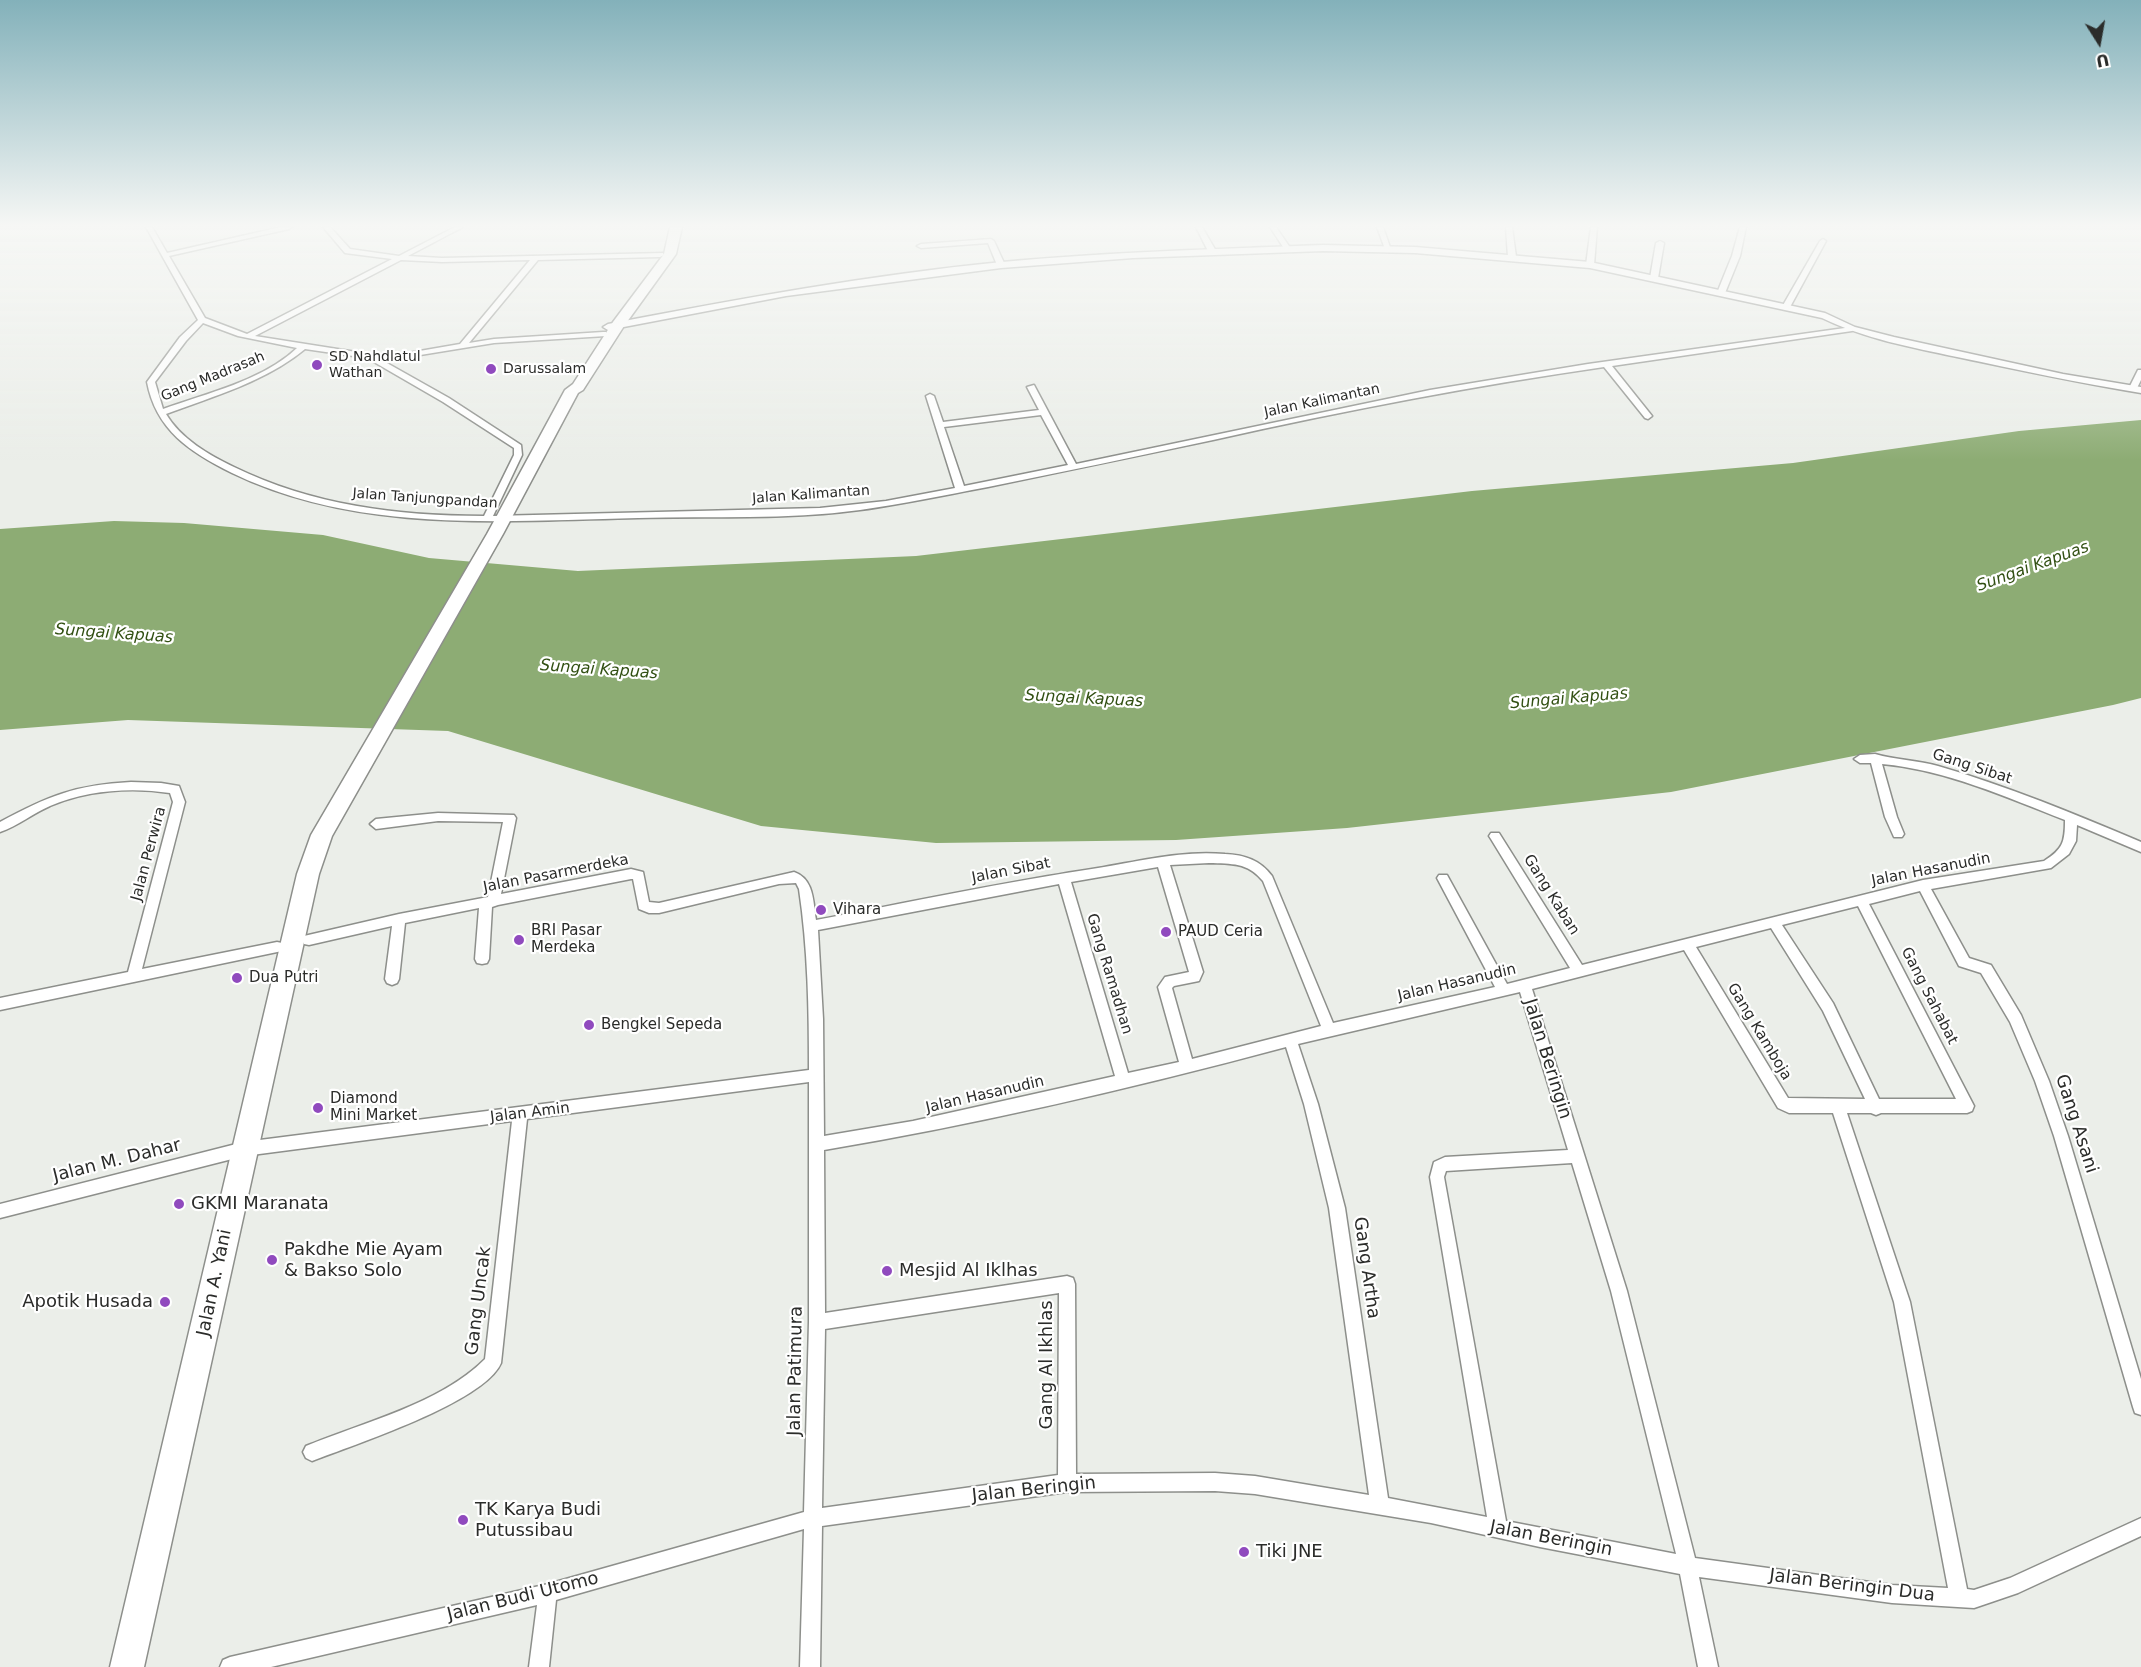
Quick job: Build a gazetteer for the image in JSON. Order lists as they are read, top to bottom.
{
  "streets": {
    "highway": ["Jalan A. Yani"],
    "street": [
      "Gang Madrasah",
      "Jalan Kalimantan",
      "Jalan Tanjungpandan",
      "Gang Sibat",
      "Jalan Perwira",
      "Jalan Hasanudin",
      "Jalan Sibat",
      "Jalan Pasarmerdeka",
      "Gang Kaban",
      "Gang Ramadhan",
      "Gang Sahabat",
      "Gang Kamboja",
      "Jalan Beringin",
      "Jalan Amin",
      "Gang Asani",
      "Jalan M. Dahar",
      "Gang Artha",
      "Gang Uncak",
      "Gang Al Ikhlas",
      "Jalan Patimura",
      "Jalan Beringin Dua",
      "Jalan Budi Utomo"
    ]
  },
  "crossings": [
    ["Gang Madrasah", "Jalan Tanjungpandan"],
    ["Jalan Kalimantan", "Jalan Tanjungpandan"],
    ["Jalan Kalimantan", "Jalan A. Yani"],
    ["Jalan Tanjungpandan", "Jalan A. Yani"],
    ["Gang Sibat", "Jalan Hasanudin"],
    ["Jalan Hasanudin", "Jalan Sibat"],
    ["Jalan Hasanudin", "Gang Kaban"],
    ["Jalan Hasanudin", "Gang Ramadhan"],
    ["Jalan Hasanudin", "Gang Sahabat"],
    ["Jalan Hasanudin", "Gang Kamboja"],
    ["Jalan Hasanudin", "Jalan Beringin"],
    ["Jalan Hasanudin", "Gang Asani"],
    ["Jalan Hasanudin", "Gang Artha"],
    ["Jalan Hasanudin", "Jalan Patimura"],
    ["Jalan Sibat", "Jalan Pasarmerdeka"],
    ["Jalan Sibat", "Gang Ramadhan"],
    ["Jalan Pasarmerdeka", "Jalan Amin"],
    ["Jalan Pasarmerdeka", "Jalan Patimura"],
    ["Gang Sahabat", "Gang Kamboja"],
    ["Jalan Beringin", "Gang Artha"],
    ["Jalan Beringin", "Gang Al Ikhlas"],
    ["Jalan Beringin", "Jalan Patimura"],
    ["Jalan Beringin", "Jalan Beringin Dua"],
    ["Jalan Beringin", "Jalan Budi Utomo"],
    ["Jalan Amin", "Jalan M. Dahar"],
    ["Jalan Amin", "Jalan A. Yani"],
    ["Jalan Amin", "Gang Uncak"],
    ["Jalan Amin", "Jalan Patimura"],
    ["Jalan M. Dahar", "Jalan A. Yani"],
    ["Gang Al Ikhlas", "Jalan Patimura"],
    ["Jalan Patimura", "Jalan Budi Utomo"]
  ],
  "water": ["Sungai Kapuas"],
  "places": [
    "SD Nahdlatul Wathan",
    "Darussalam",
    "Vihara",
    "PAUD Ceria",
    "BRI Pasar Merdeka",
    "Dua Putri",
    "Bengkel Sepeda",
    "Diamond Mini Market",
    "GKMI Maranata",
    "Pakdhe Mie Ayam & Bakso Solo",
    "Mesjid Al Iklhas",
    "Apotik Husada",
    "TK Karya Budi Putussibau",
    "Tiki JNE"
  ],
  "north": "bottom"
}
